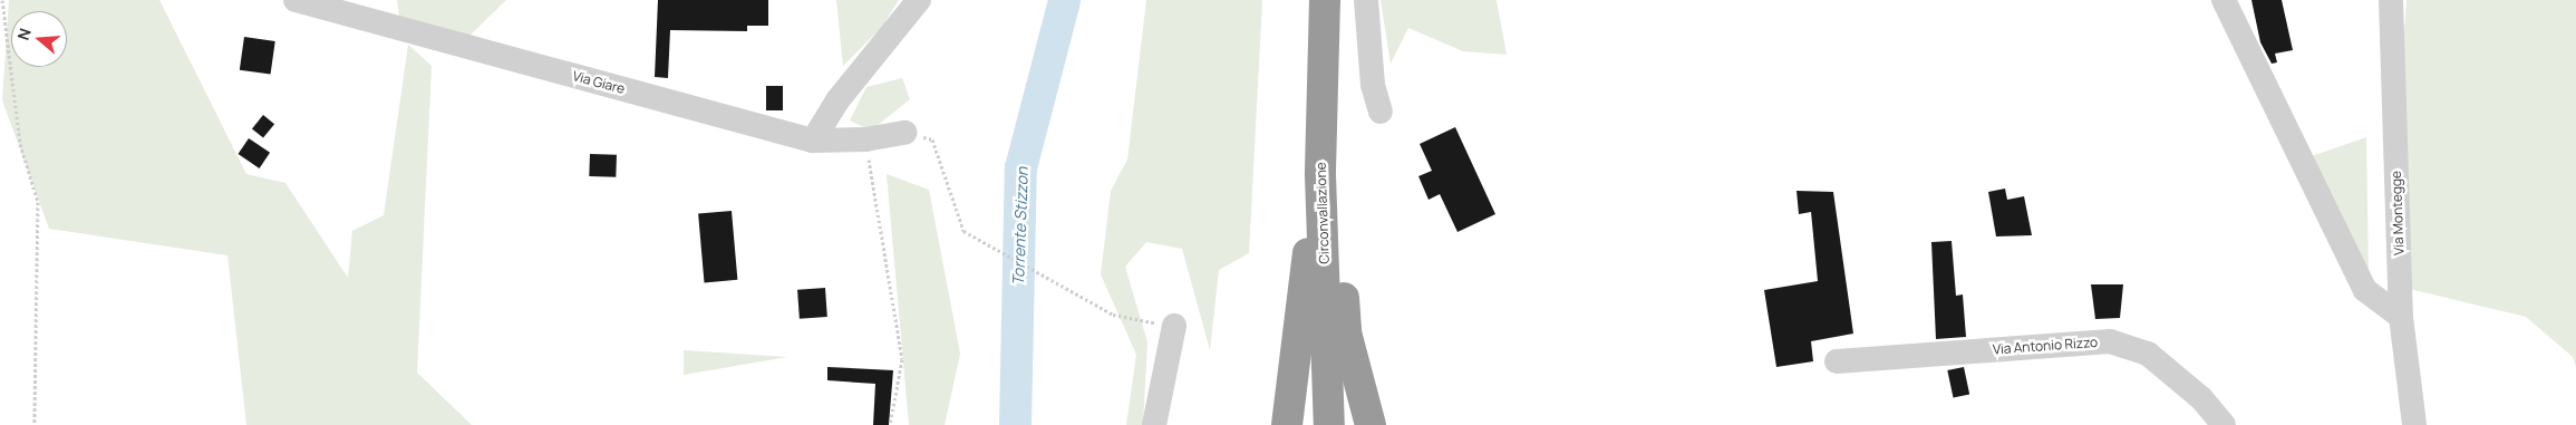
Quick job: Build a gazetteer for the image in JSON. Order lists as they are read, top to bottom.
{
  "streets": {
    "highway": ["Circonvallazione"],
    "street": ["Via Giare", "Via Montegge", "Via Antonio Rizzo"]
  },
  "water": ["Torrente Stizzon"],
  "north": "left"
}
